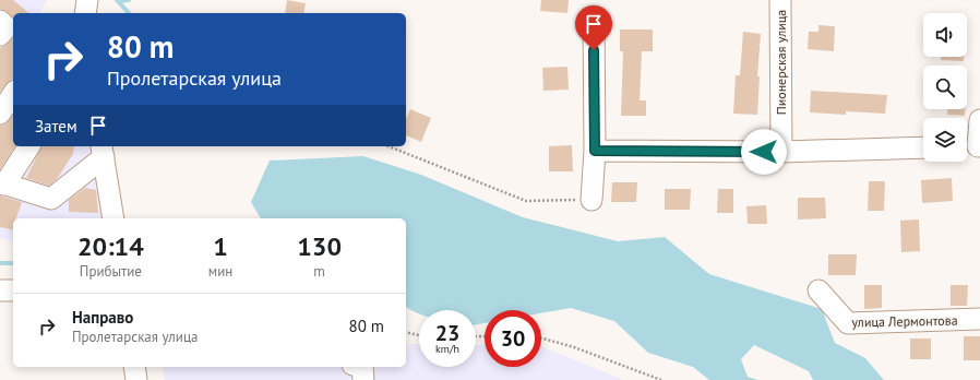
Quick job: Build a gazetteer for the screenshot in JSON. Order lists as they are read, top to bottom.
{
  "streets": {
    "street": ["Пионерская улица", "улица Лермонтова"]
  },
  "page": {
    "turn": ["80 m", "Пролетарская улица"],
    "then": "Затем",
    "eta": [
      "20:14",
      "Прибытие",
      "1",
      "мин",
      "130",
      "m"
    ],
    "list": [
      {
        "name": "Направо",
        "note": "Пролетарская улица",
        "value": "80 m"
      }
    ],
    "speed": "23 km/h",
    "limit": "30"
  }
}
